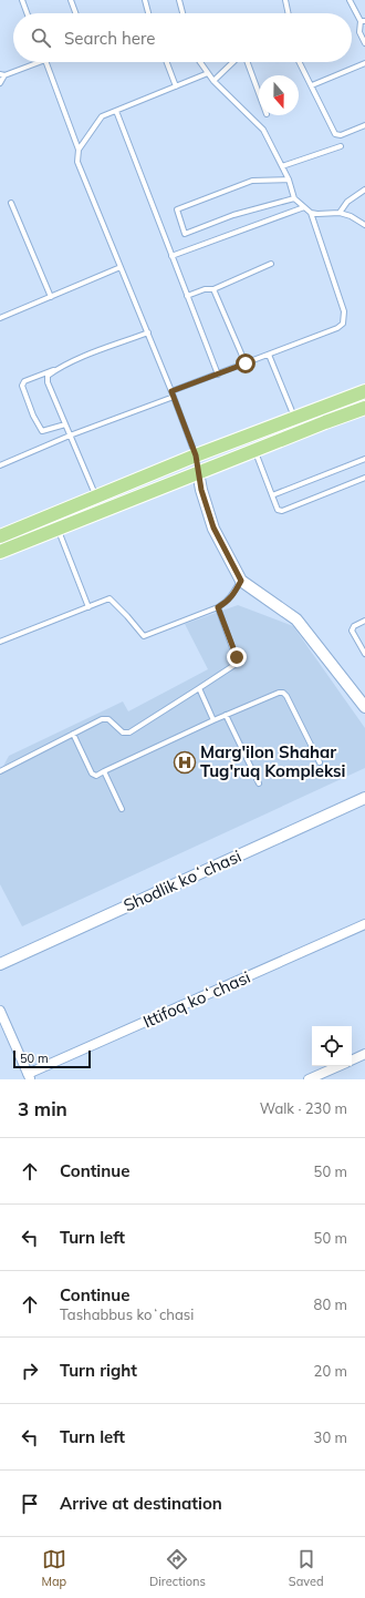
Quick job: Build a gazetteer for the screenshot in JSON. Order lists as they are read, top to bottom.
{
  "streets": {
    "street": ["Shodlik koʻchasi", "Ittifoq koʻchasi"]
  },
  "places": {
    "hospital": ["Marg'ilon Shahar Tug'ruq Kompleksi"]
  },
  "scale_bar": "50 m",
  "north": "bottom",
  "page": {
    "search": "Search here",
    "scale": "50 m",
    "heading": ["3 min", "Walk · 230 m"],
    "list": [
      ["Continue", "50 m"],
      ["Turn left", "50 m"],
      ["Continue", "Tashabbus koʻchasi", "80 m"],
      ["Turn right", "20 m"],
      ["Turn left", "30 m"],
      "Arrive at destination"
    ],
    "nav": ["Map", "Directions", "Saved"]
  }
}
